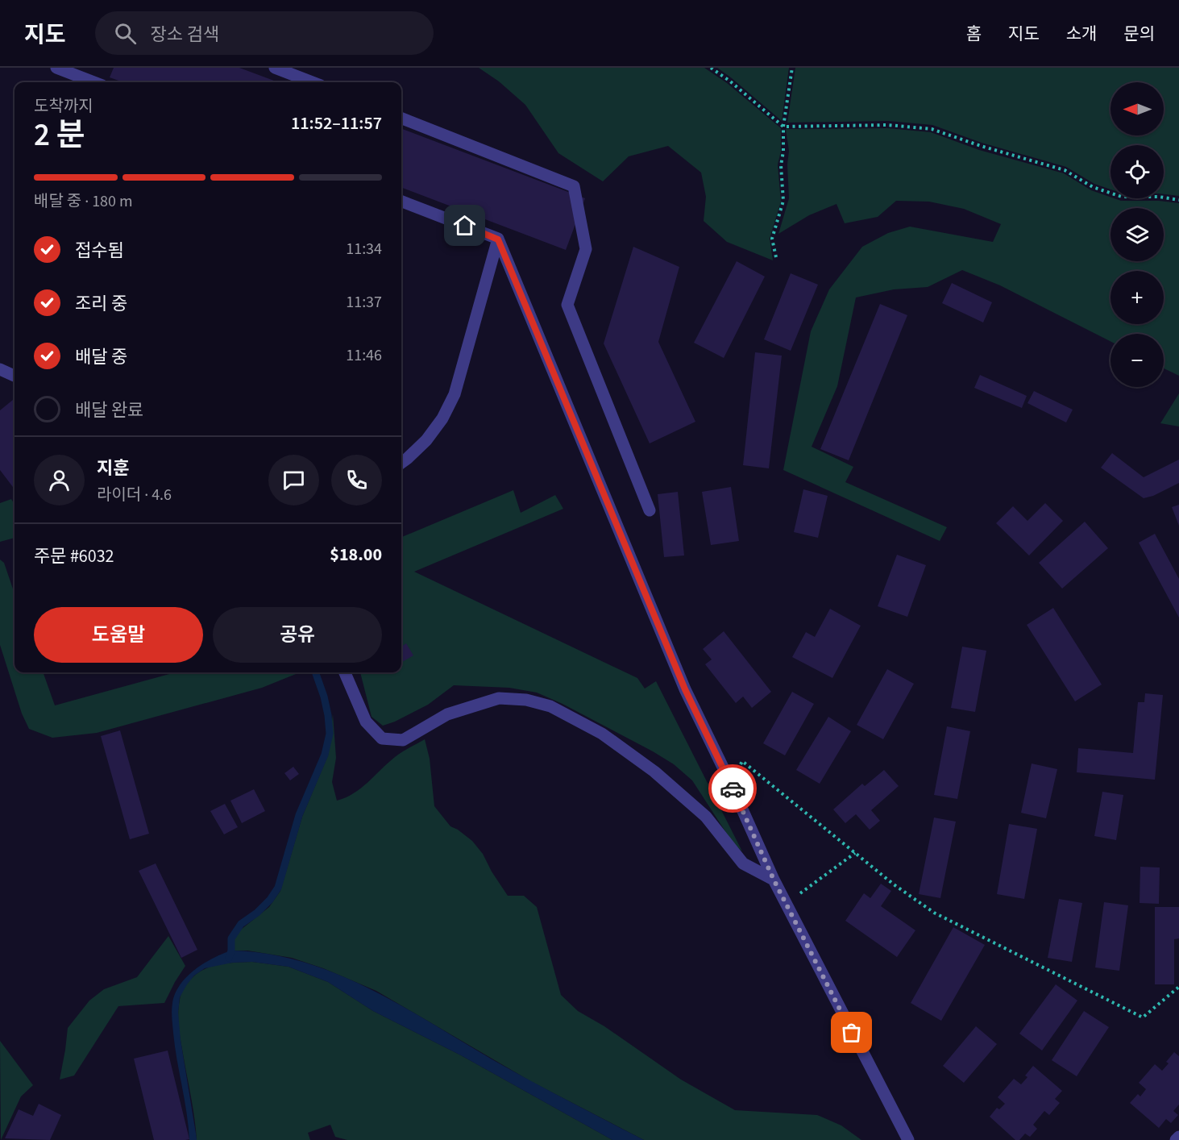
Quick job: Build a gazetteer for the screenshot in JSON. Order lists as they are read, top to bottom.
{
  "north": "left",
  "page": {
    "header": "지도",
    "search": "장소 검색",
    "nav": [
      "홈",
      "지도",
      "소개",
      "문의"
    ],
    "map_buttons": ["+", "−"],
    "heading": ["2 분", "도착까지", "11:52–11:57"],
    "panel": [
      "지훈",
      "라이더 · 4.6",
      "주문 #6032",
      "$18.00"
    ],
    "bar": "배달 중 · 180 m",
    "list": [
      ["접수됨", "11:34"],
      ["조리 중", "11:37"],
      ["배달 중", "11:46"],
      "배달 완료"
    ],
    "buttons": ["도움말", "공유"]
  }
}
